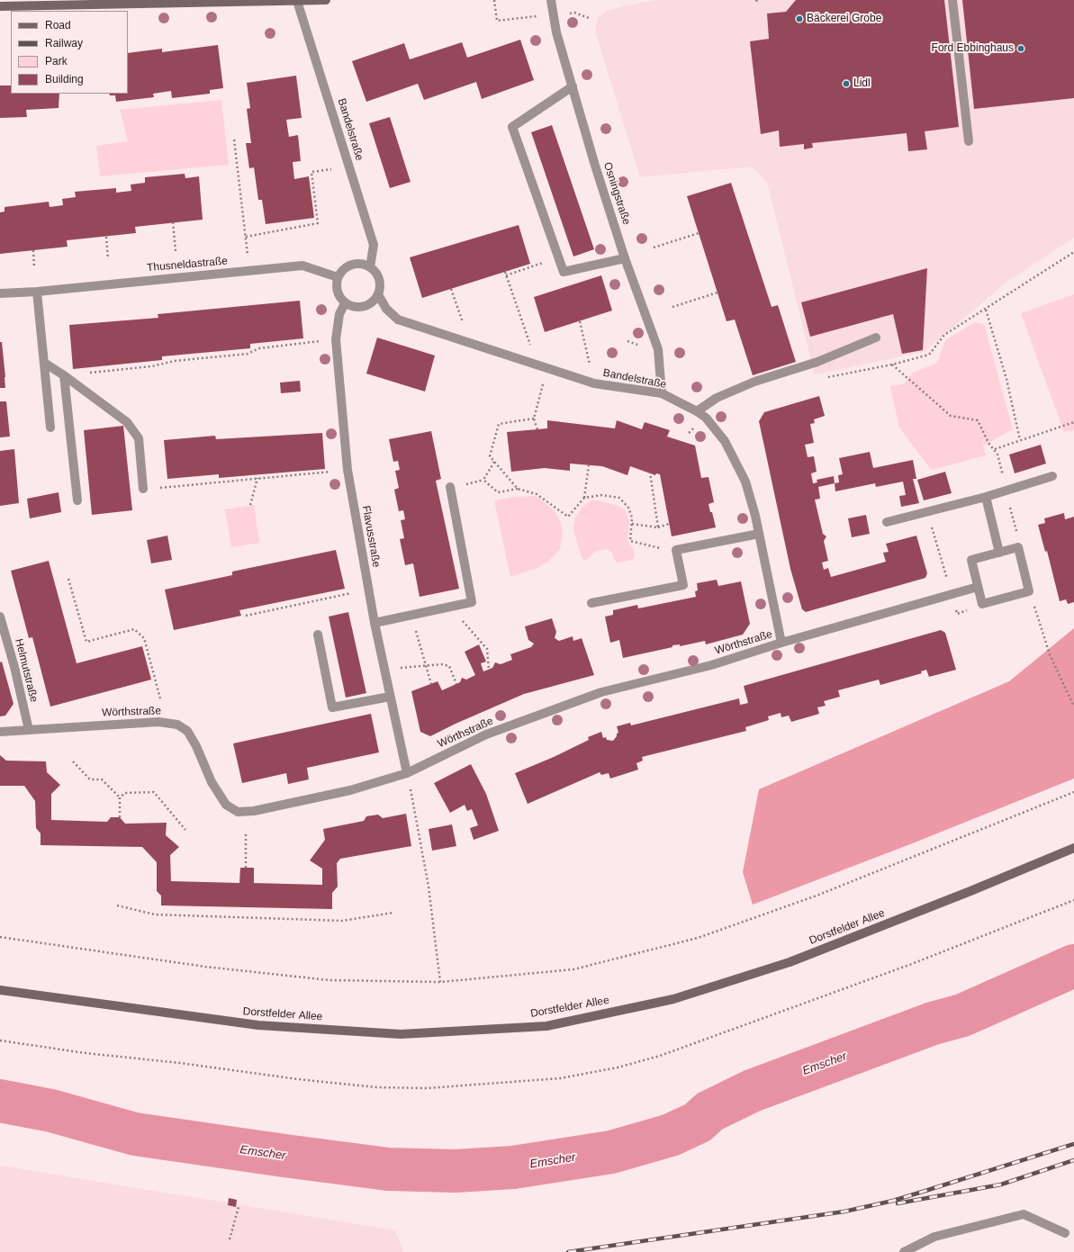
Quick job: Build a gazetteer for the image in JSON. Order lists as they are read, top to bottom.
{
  "streets": {
    "main road": ["Dorstfelder Allee"],
    "street": [
      "Bandelstraße",
      "Osningstraße",
      "Thusneldastraße",
      "Flavusstraße",
      "Wörthstraße",
      "Helmutstraße"
    ]
  },
  "crossings": [
    ["Bandelstraße", "Osningstraße"],
    ["Bandelstraße", "Thusneldastraße"],
    ["Bandelstraße", "Flavusstraße"],
    ["Bandelstraße", "Wörthstraße"],
    ["Thusneldastraße", "Flavusstraße"],
    ["Flavusstraße", "Wörthstraße"],
    ["Wörthstraße", "Helmutstraße"]
  ],
  "water": ["Emscher"],
  "places": ["Bäckerei Grobe", "Ford Ebbinghaus", "Lidl"],
  "legend": [
    "Road",
    "Railway",
    "Park",
    "Building"
  ]
}
